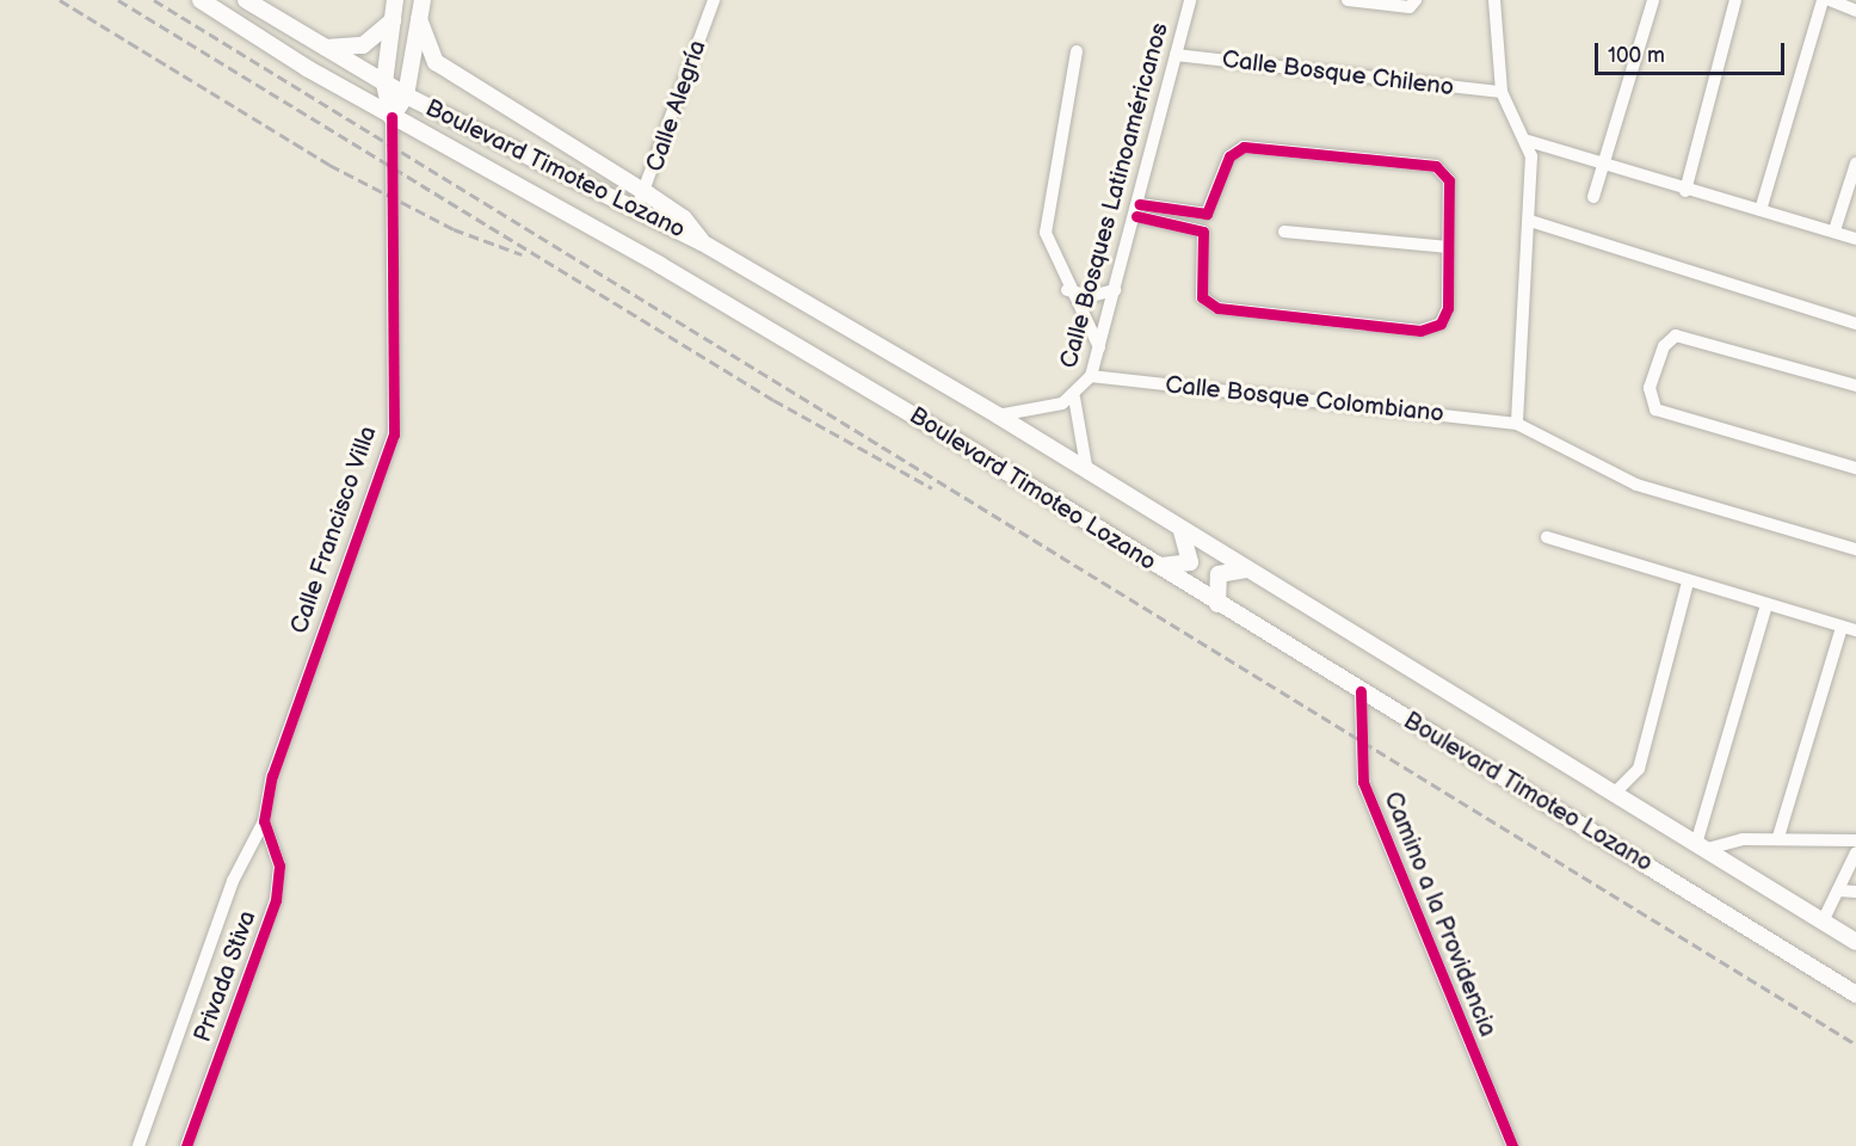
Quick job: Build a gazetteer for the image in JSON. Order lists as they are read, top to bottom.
{
  "streets": {
    "main road": ["Boulevard Timoteo Lozano"],
    "street": [
      "Calle Bosque Chileno",
      "Calle Alegría",
      "Calle Bosques Latinoaméricanos",
      "Calle Bosque Colombiano",
      "Calle Francisco Villa",
      "Camino a la Providencia",
      "Privada Stiva"
    ]
  },
  "crossings": [
    ["Calle Bosque Chileno", "Calle Bosques Latinoaméricanos"],
    ["Calle Alegría", "Boulevard Timoteo Lozano"],
    ["Boulevard Timoteo Lozano", "Calle Bosques Latinoaméricanos"],
    ["Boulevard Timoteo Lozano", "Calle Francisco Villa"],
    ["Boulevard Timoteo Lozano", "Camino a la Providencia"],
    ["Calle Bosques Latinoaméricanos", "Calle Bosque Colombiano"],
    ["Calle Francisco Villa", "Privada Stiva"]
  ],
  "scale_bar": "100 m"
}
